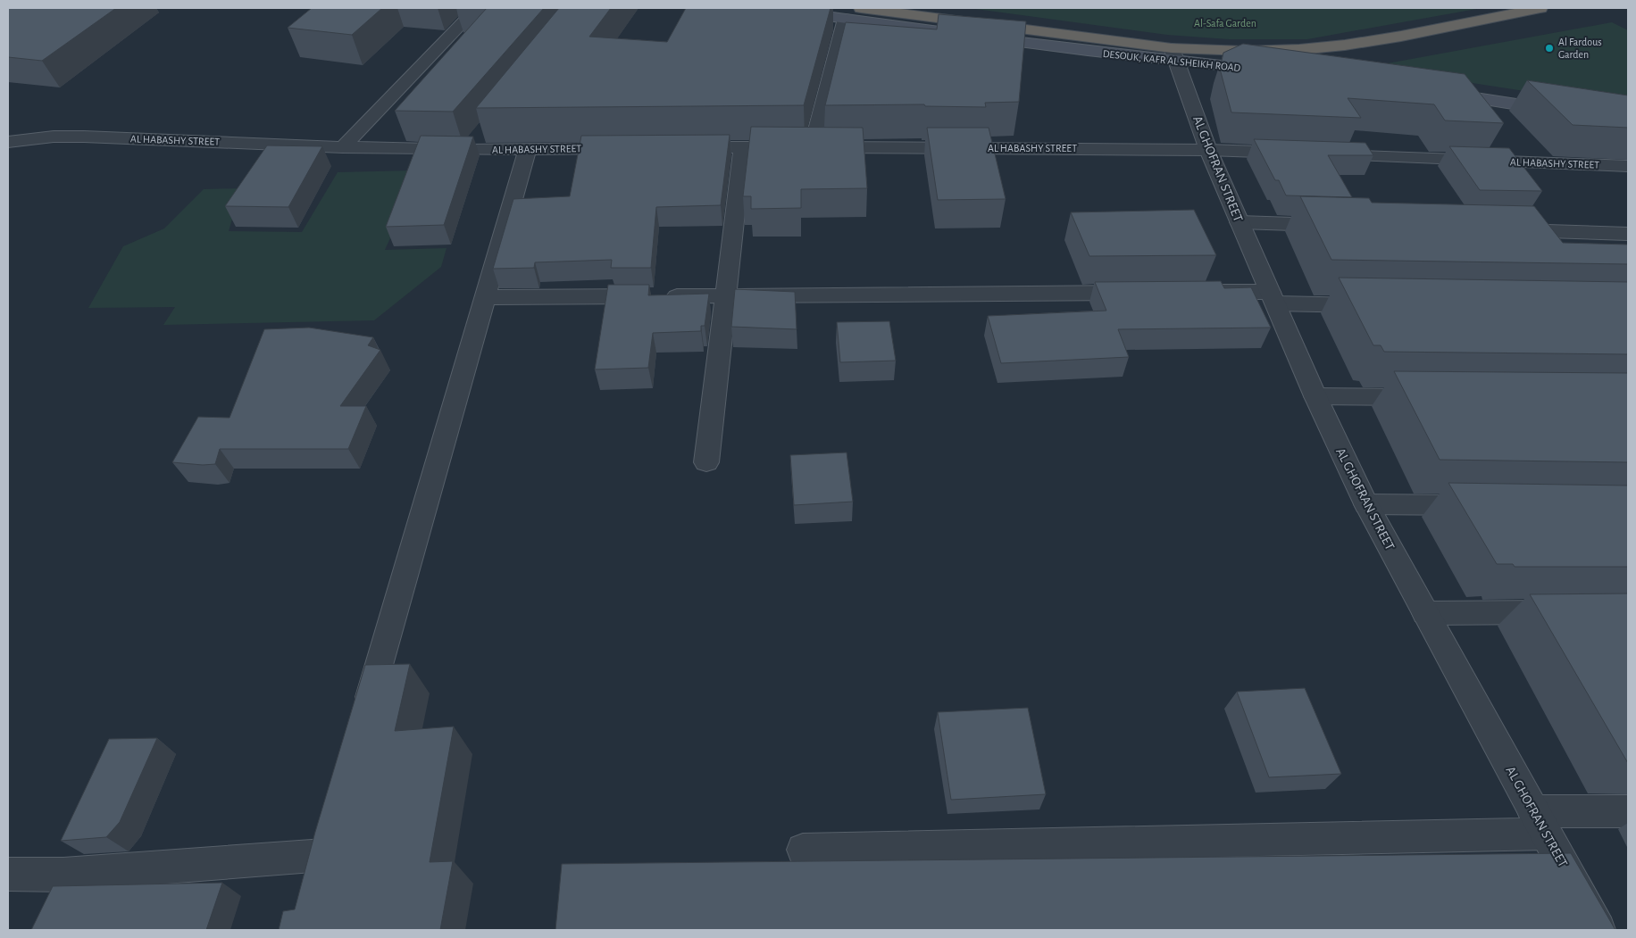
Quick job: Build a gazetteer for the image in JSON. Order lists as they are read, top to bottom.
{
  "streets": {
    "main road": ["DESOUK, KAFR AL SHEIKH ROAD"],
    "street": ["AL HABASHY STREET", "AL GHOFRAN STREET"]
  },
  "crossings": [
    ["DESOUK, KAFR AL SHEIKH ROAD", "AL GHOFRAN STREET"],
    ["AL HABASHY STREET", "AL GHOFRAN STREET"]
  ],
  "parks": ["Al-Safa Garden"],
  "places": ["Al Fardous Garden"]
}
